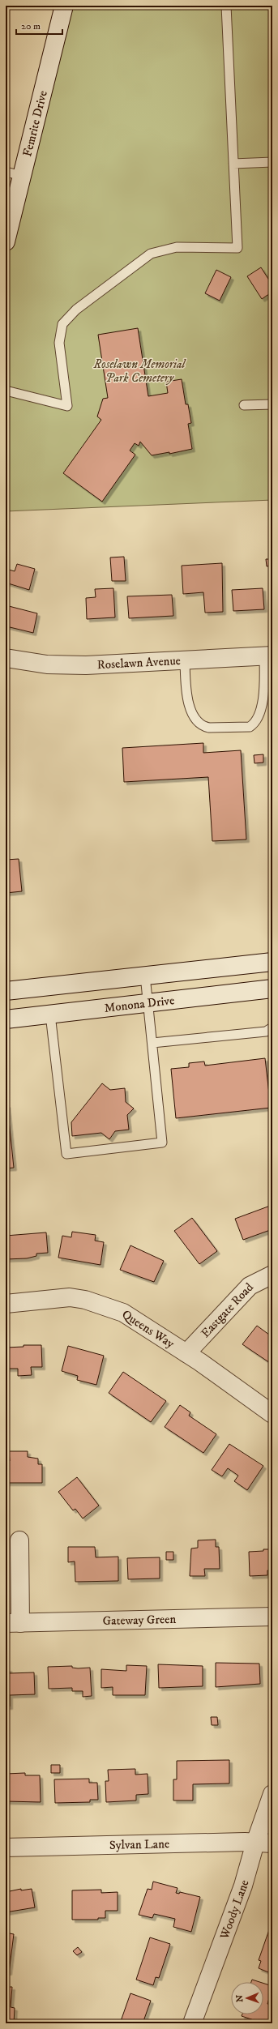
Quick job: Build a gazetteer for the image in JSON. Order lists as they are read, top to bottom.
{
  "streets": {
    "street": [
      "Femrite Drive",
      "Roselawn Avenue",
      "Monona Drive",
      "Eastgate Road",
      "Queens Way",
      "Gateway Green",
      "Sylvan Lane",
      "Woody Lane"
    ]
  },
  "crossings": [
    ["Eastgate Road", "Queens Way"],
    ["Sylvan Lane", "Woody Lane"]
  ],
  "parks": ["Roselawn Memorial Park Cemetery"],
  "scale_bar": "20 m",
  "north": "left"
}
